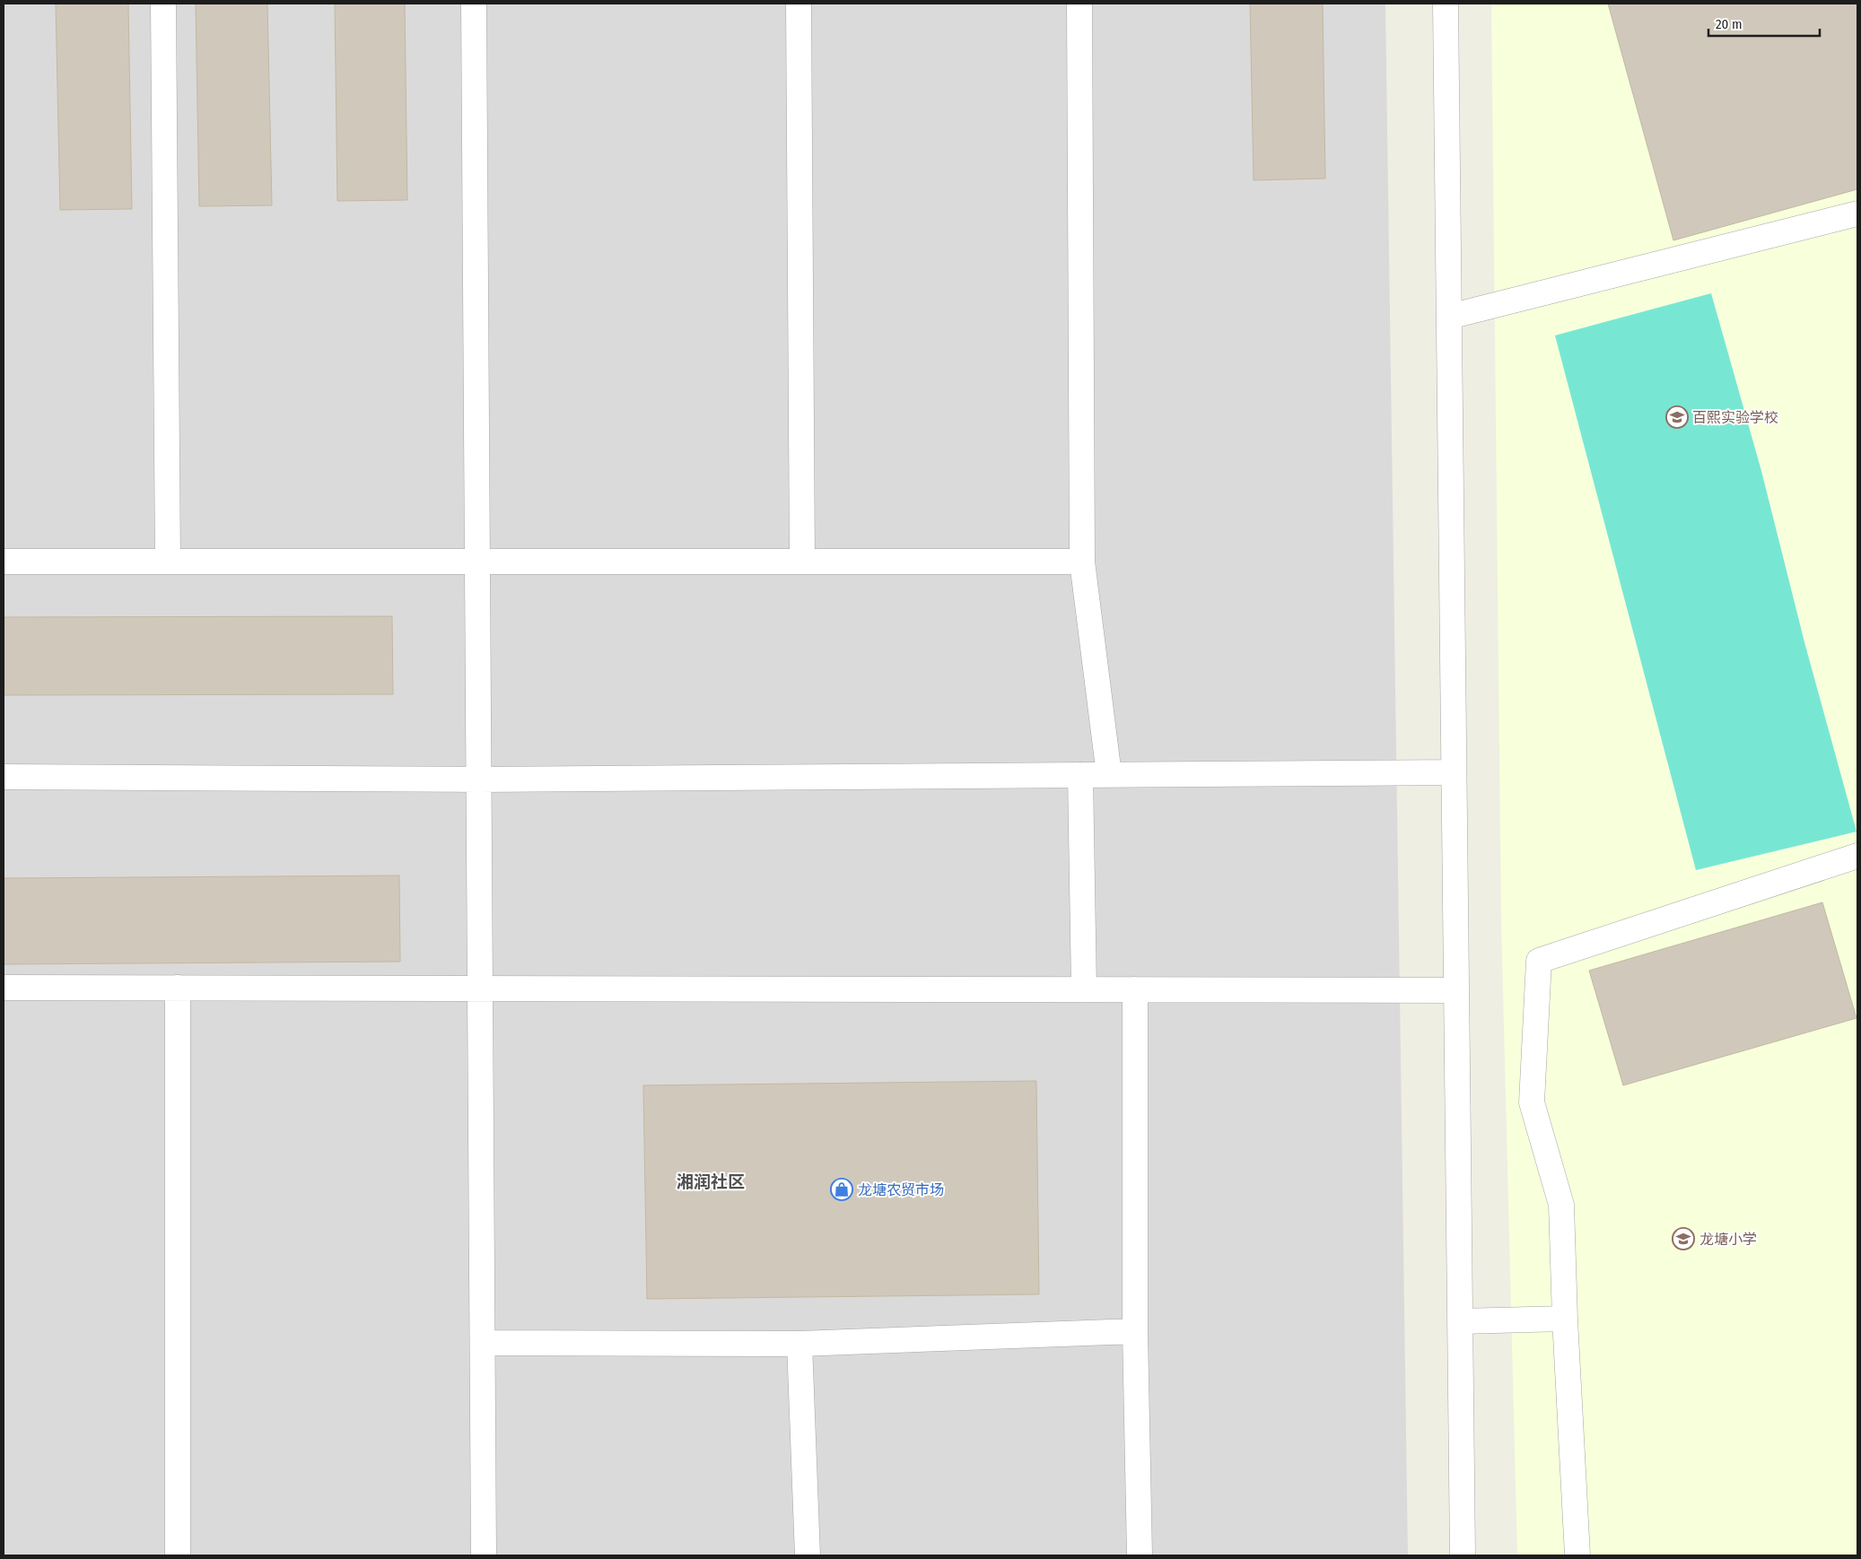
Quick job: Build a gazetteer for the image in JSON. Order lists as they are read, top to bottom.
{
  "districts": ["湘润社区"],
  "places": {
    "school or university": ["百熙实验学校", "龙塘小学"],
    "shop": ["龙塘农贸市场"]
  },
  "scale_bar": "20 m"
}
